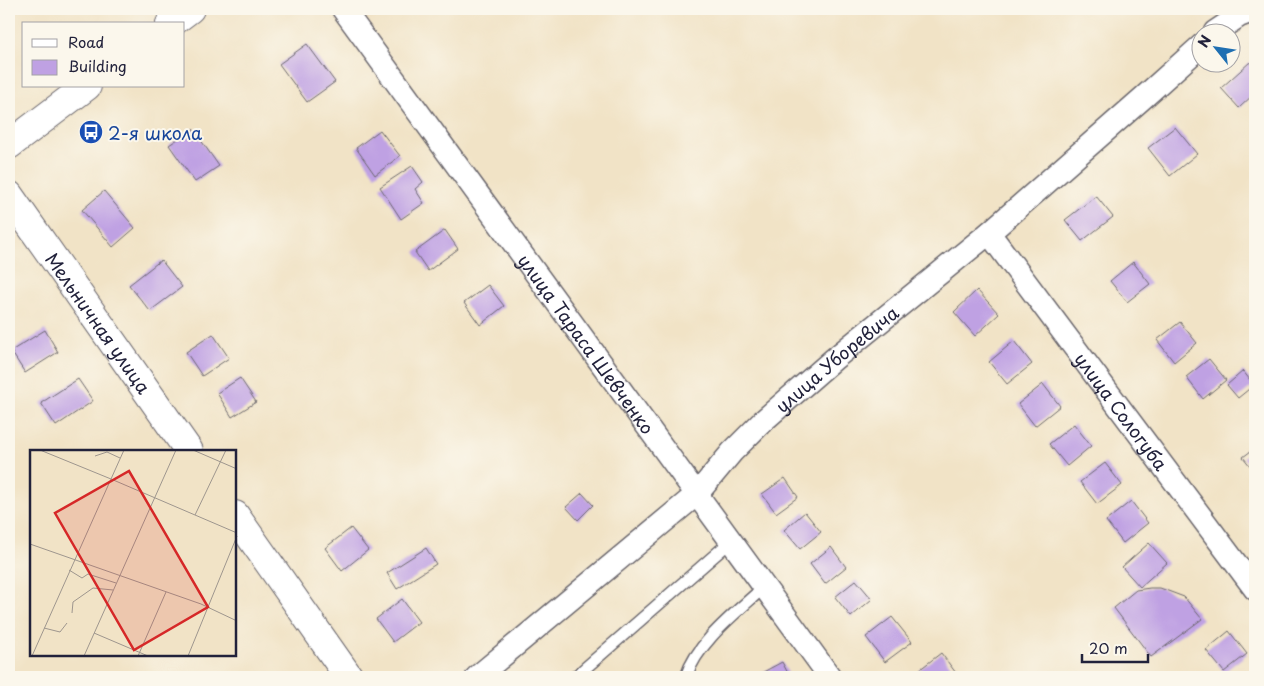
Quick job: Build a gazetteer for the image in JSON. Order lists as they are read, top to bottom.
{
  "streets": {
    "main road": ["Мельничная улица"],
    "street": ["улица Тараса Шевченко", "улица Уборевича", "улица Сологуба"]
  },
  "crossings": [
    ["улица Тараса Шевченко", "улица Уборевича"],
    ["улица Уборевича", "улица Сологуба"]
  ],
  "places": {
    "bus stop": ["2-я школа"]
  },
  "legend": ["Road", "Building"],
  "scale_bar": "20 m",
  "north": "top left"
}
